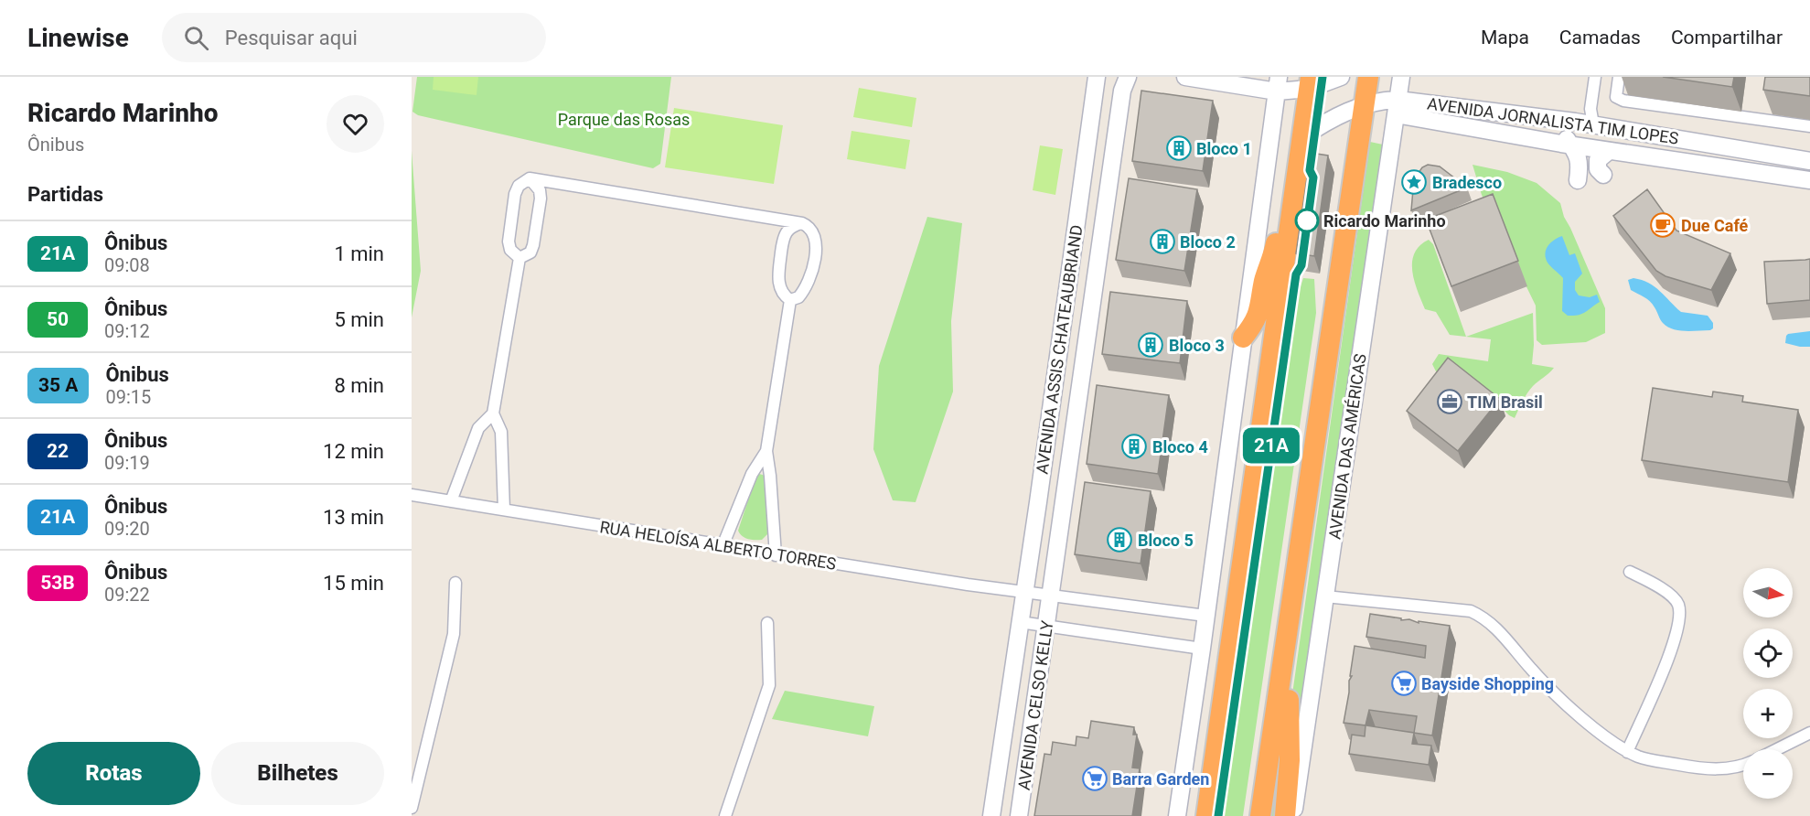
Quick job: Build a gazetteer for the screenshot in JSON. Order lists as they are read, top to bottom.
{
  "streets": {
    "highway": ["AVENIDA DAS AMÉRICAS"],
    "street": [
      "AVENIDA JORNALISTA TIM LOPES",
      "AVENIDA ASSIS CHATEAUBRIAND",
      "RUA HELOÍSA ALBERTO TORRES",
      "AVENIDA CELSO KELLY"
    ]
  },
  "crossings": [
    ["AVENIDA JORNALISTA TIM LOPES", "AVENIDA DAS AMÉRICAS"],
    ["AVENIDA ASSIS CHATEAUBRIAND", "RUA HELOÍSA ALBERTO TORRES"],
    ["AVENIDA ASSIS CHATEAUBRIAND", "AVENIDA CELSO KELLY"],
    ["RUA HELOÍSA ALBERTO TORRES", "AVENIDA CELSO KELLY"]
  ],
  "parks": ["Parque das Rosas"],
  "places": {
    "building": [
      "Bloco 1",
      "Bloco 2",
      "Bloco 3",
      "Bloco 4",
      "Bloco 5"
    ],
    "place": ["Bradesco"],
    "other": ["Ricardo Marinho"],
    "cafe": ["Due Café"],
    "office": ["TIM Brasil"],
    "supermarket": ["Bayside Shopping", "Barra Garden"]
  },
  "lines": ["bus line 21A"],
  "north": "right",
  "page": {
    "header": "Linewise",
    "search": "Pesquisar aqui",
    "nav": ["Mapa", "Camadas", "Compartilhar"],
    "heading": [
      ["Ricardo Marinho", "Ônibus"],
      "Partidas"
    ],
    "on_map": "21A",
    "list": [
      {
        "mark": "21A",
        "name": "Ônibus",
        "note": "09:08",
        "value": "1 min"
      },
      {
        "mark": "50",
        "name": "Ônibus",
        "note": "09:12",
        "value": "5 min"
      },
      {
        "mark": "35 A",
        "name": "Ônibus",
        "note": "09:15",
        "value": "8 min"
      },
      {
        "mark": "22",
        "name": "Ônibus",
        "note": "09:19",
        "value": "12 min"
      },
      {
        "mark": "21A",
        "name": "Ônibus",
        "note": "09:20",
        "value": "13 min"
      },
      {
        "mark": "53B",
        "name": "Ônibus",
        "note": "09:22",
        "value": "15 min"
      }
    ],
    "map_buttons": ["+", "−"],
    "buttons": ["Rotas", "Bilhetes"]
  }
}
